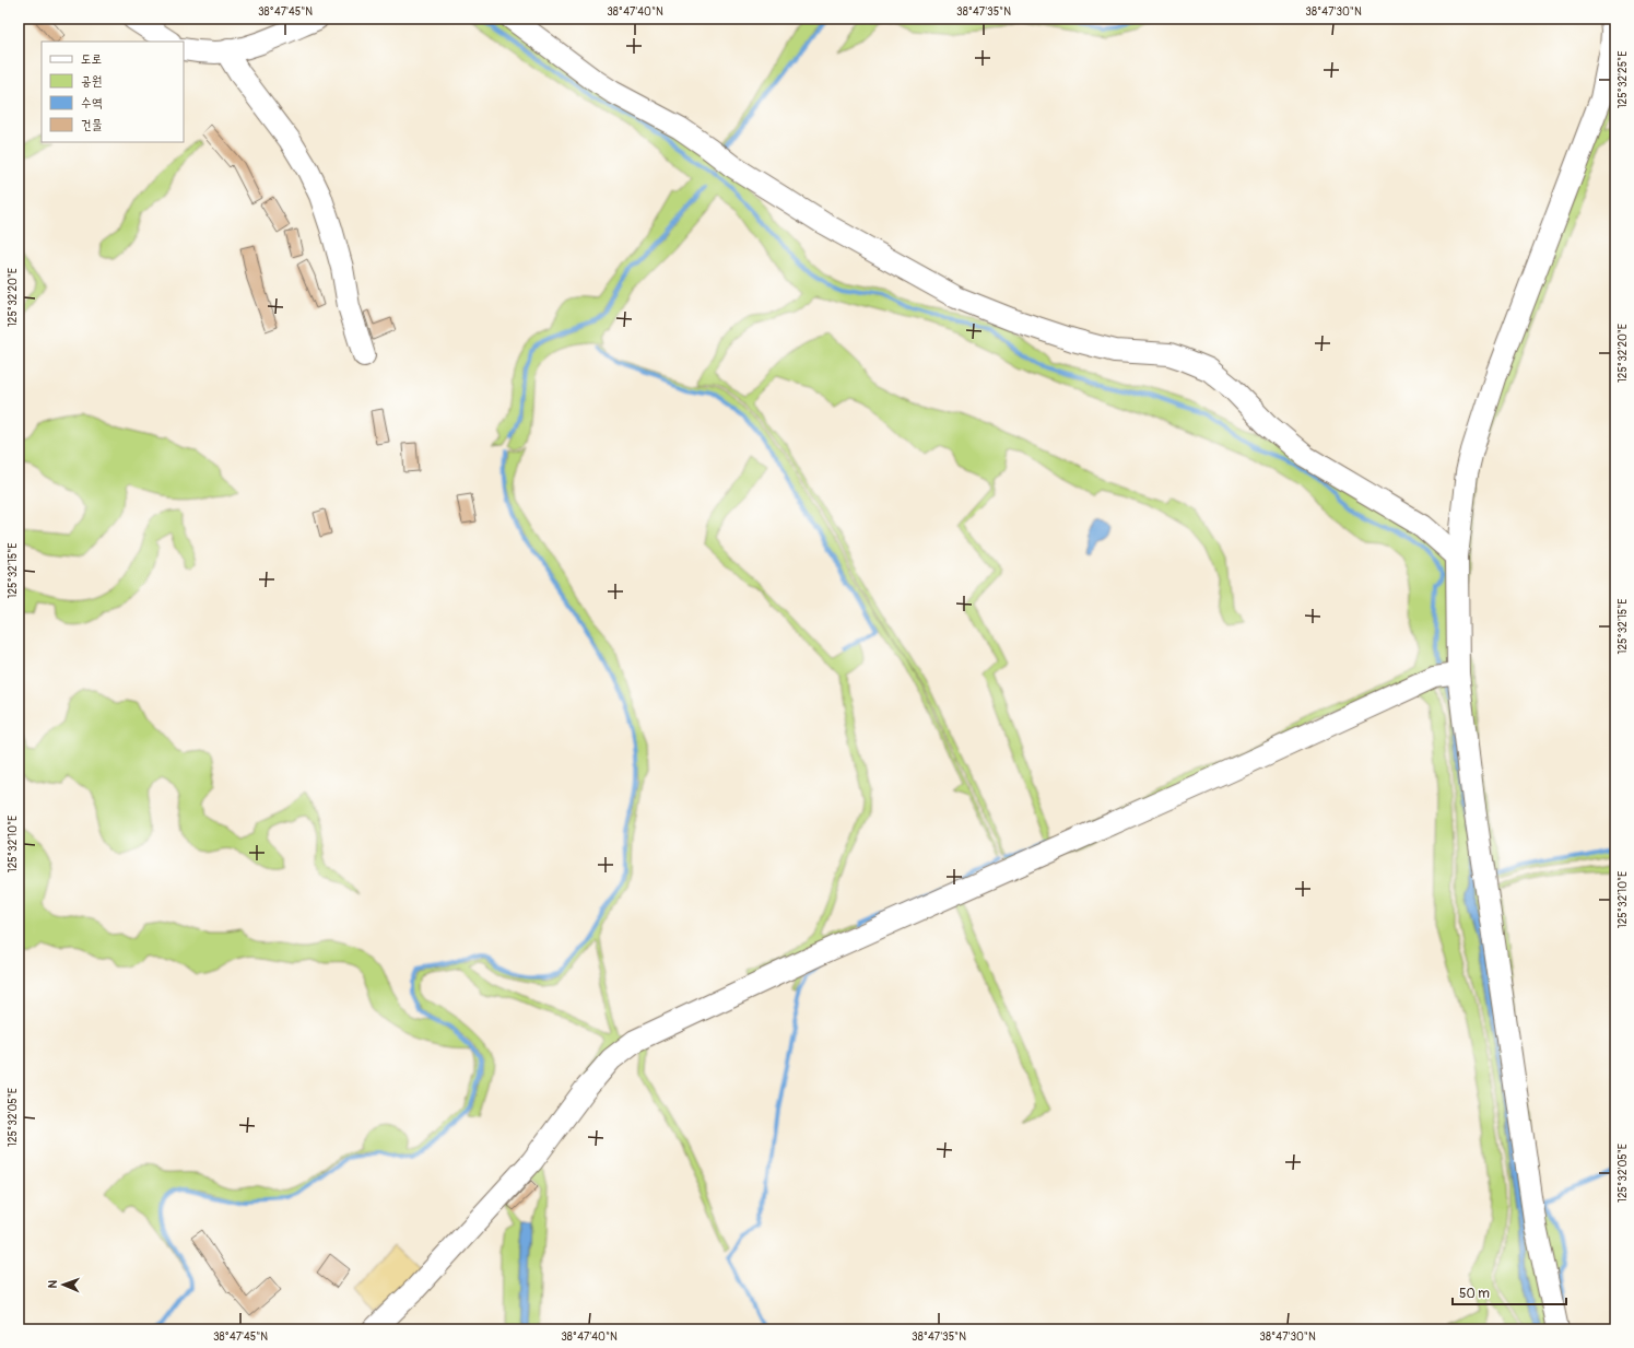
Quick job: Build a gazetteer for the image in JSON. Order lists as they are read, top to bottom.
{
  "legend": [
    "도로",
    "공원",
    "수역",
    "건물"
  ],
  "scale_bar": "50 m",
  "north": "left",
  "coordinates": [
    "38°47'45\"N",
    "38°47'40\"N",
    "38°47'35\"N",
    "38°47'30\"N",
    "125°32'25\"E",
    "125°32'20\"E",
    "125°32'15\"E",
    "125°32'10\"E",
    "125°32'05\"E"
  ]
}
